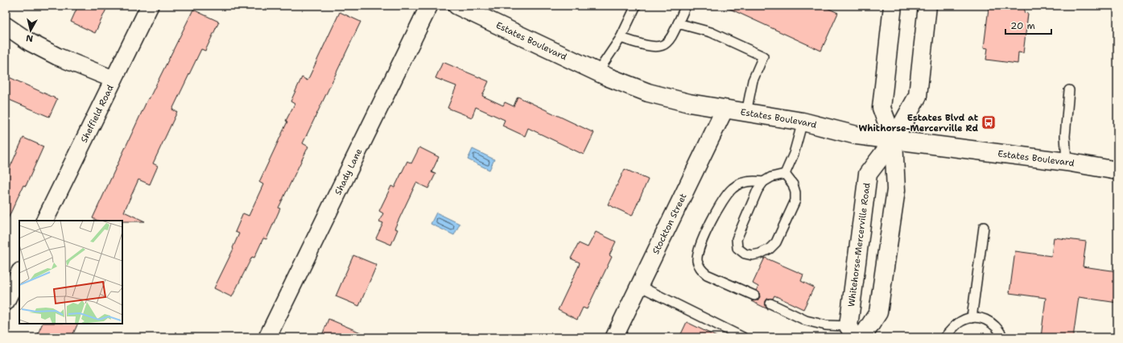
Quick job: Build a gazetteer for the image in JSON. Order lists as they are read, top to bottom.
{
  "streets": {
    "street": [
      "Estates Boulevard",
      "Sheffield Road",
      "Shady Lane",
      "Stockton Street",
      "Whitehorse-Mercerville Road"
    ]
  },
  "crossings": [
    ["Estates Boulevard", "Stockton Street"],
    ["Estates Boulevard", "Whitehorse-Mercerville Road"]
  ],
  "places": {
    "bus stop": ["Estates Blvd at Whithorse-Mercerville Rd"]
  },
  "scale_bar": "20 m",
  "north": "bottom"
}
